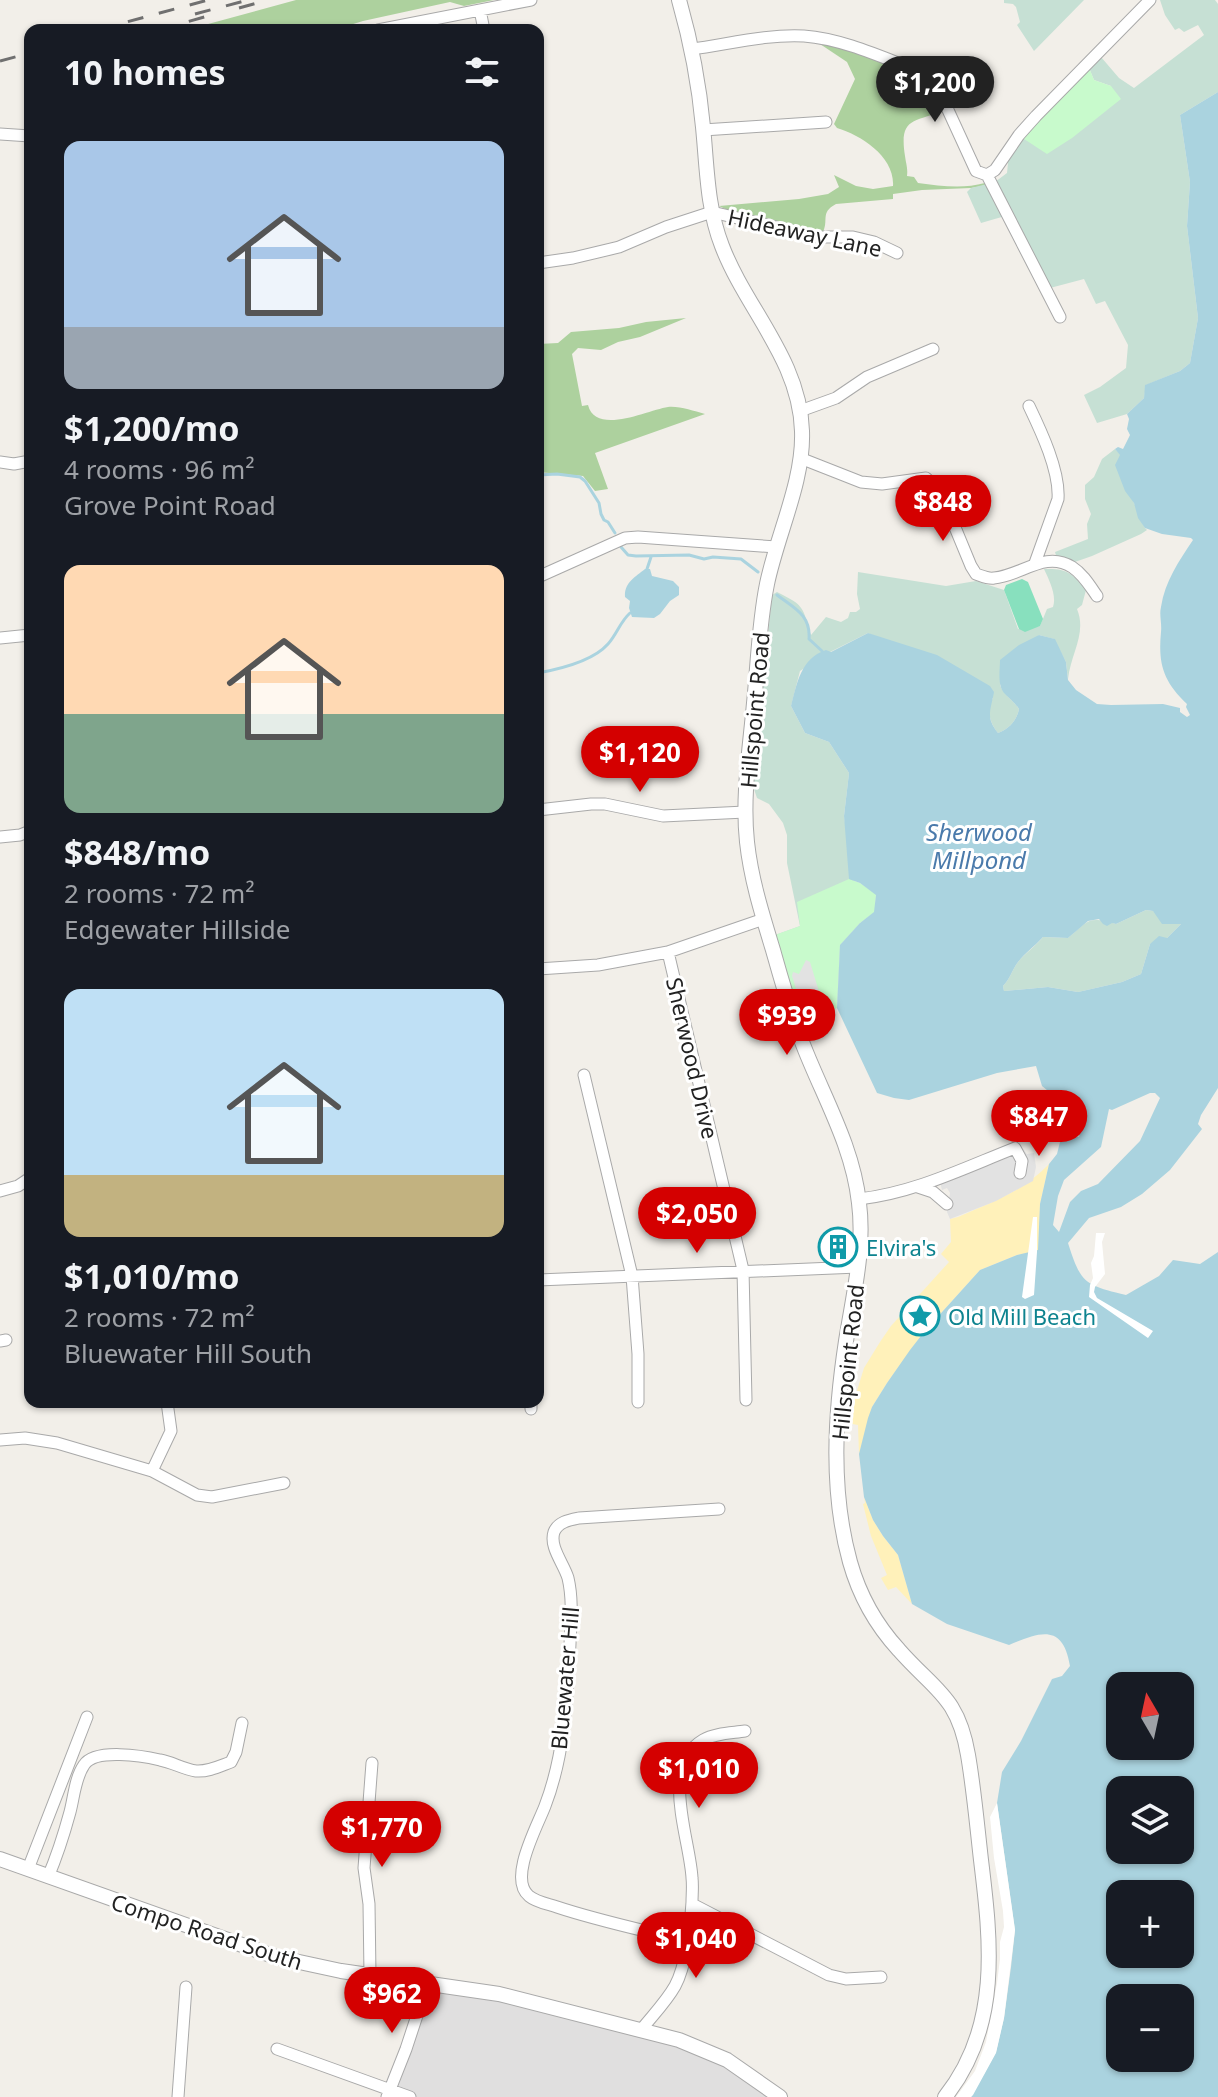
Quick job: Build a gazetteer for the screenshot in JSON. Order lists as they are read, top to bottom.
{
  "streets": {
    "street": [
      "Hideaway Lane",
      "Hillspoint Road",
      "Sherwood Drive",
      "Bluewater Hill",
      "Compo Road South"
    ]
  },
  "crossings": [
    ["Hideaway Lane", "Hillspoint Road"]
  ],
  "water": ["Sherwood Millpond"],
  "places": {
    "building": ["Elvira's"],
    "place": ["Old Mill Beach"]
  },
  "north": "top",
  "page": {
    "heading": "10 homes",
    "price": [
      "$1,200",
      "$848",
      "$1,120",
      "$939",
      "$847",
      "$2,050",
      "$1,010",
      "$1,770",
      "$1,040",
      "$962"
    ],
    "list": [
      {
        "name": "$1,200/mo",
        "note": "4 rooms · 96 m² · Grove Point Road"
      },
      {
        "name": "$848/mo",
        "note": "2 rooms · 72 m² · Edgewater Hillside"
      },
      {
        "name": "$1,010/mo",
        "note": "2 rooms · 72 m² · Bluewater Hill South"
      }
    ],
    "map_buttons": ["+", "−"]
  }
}
